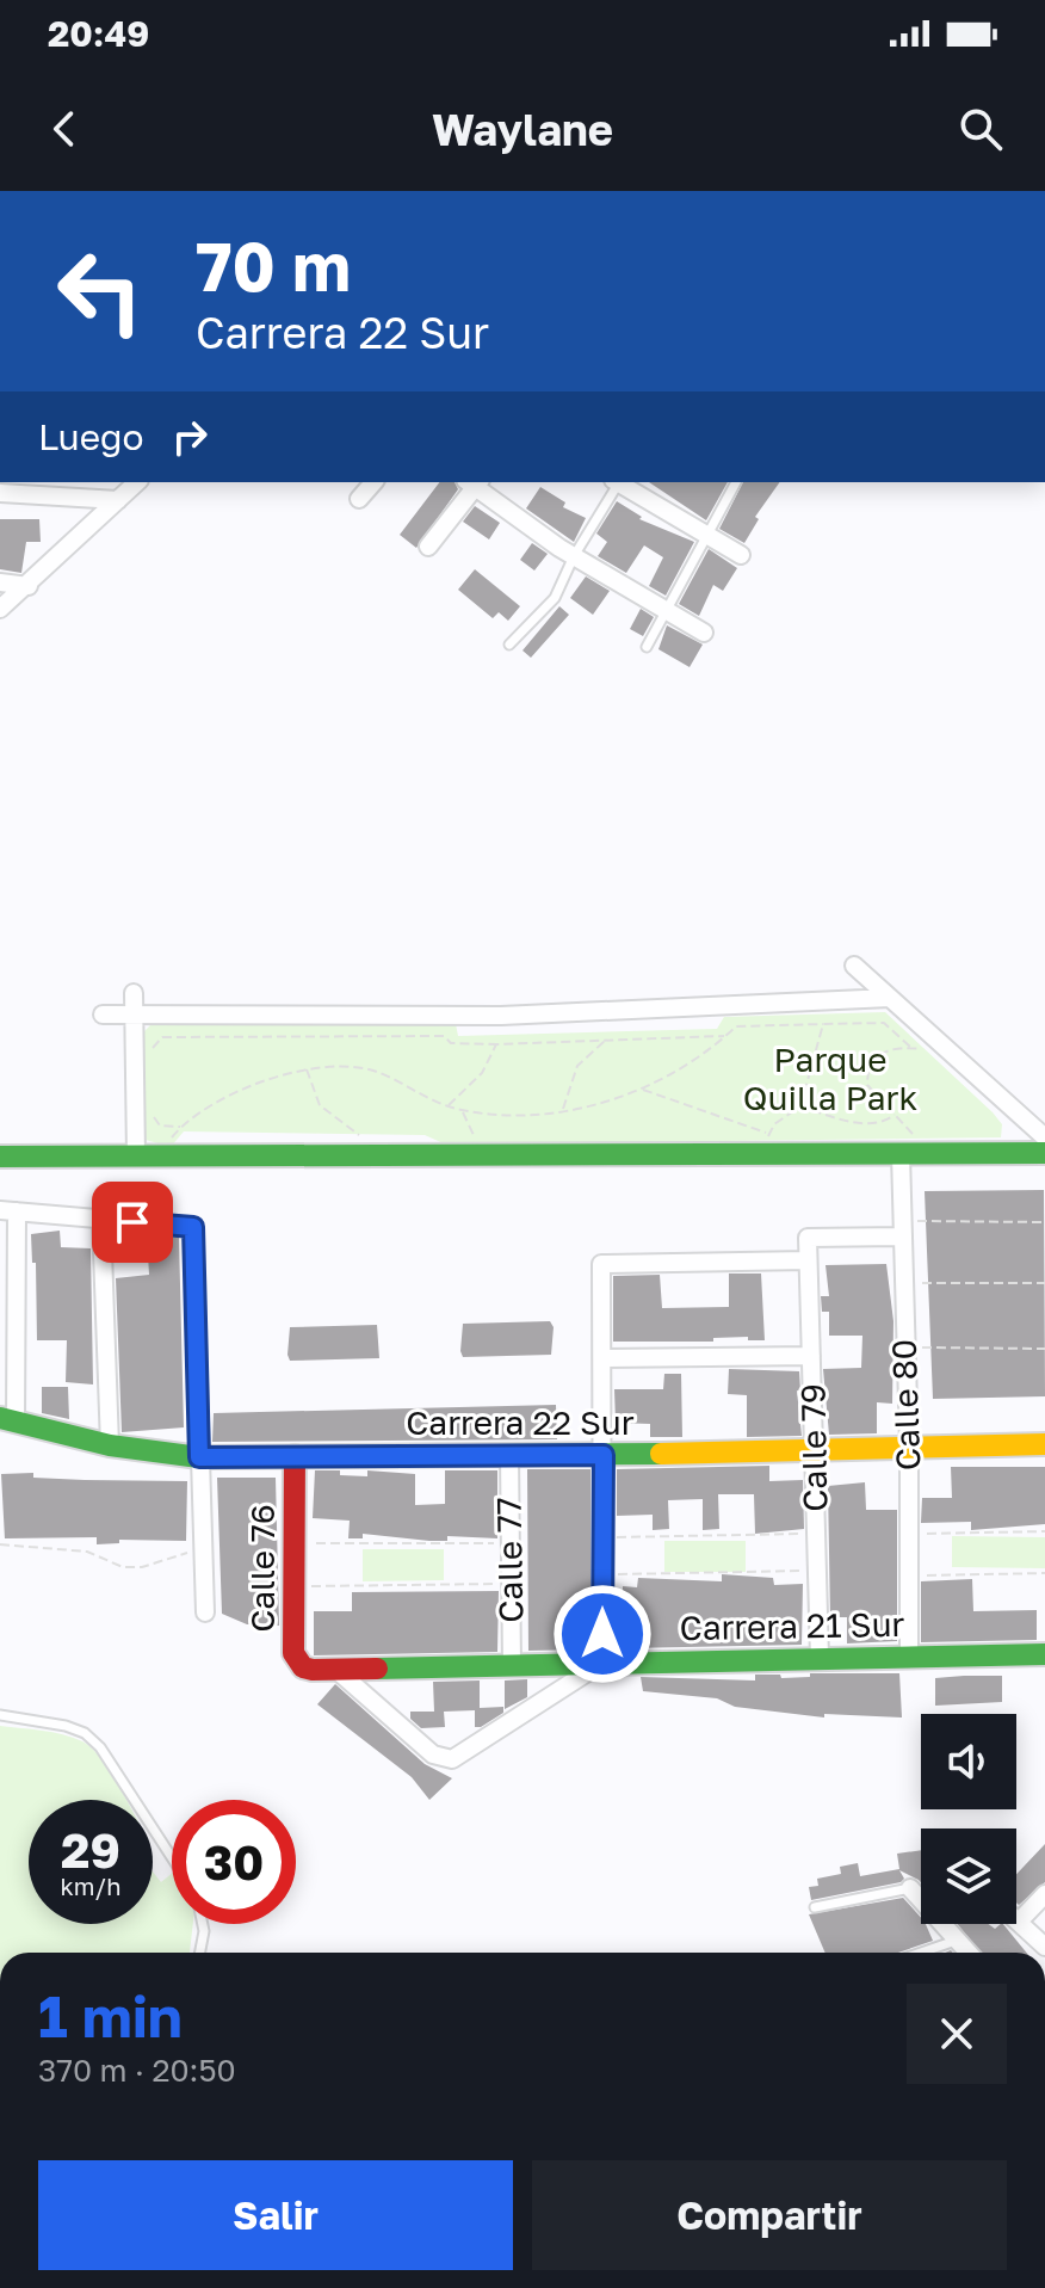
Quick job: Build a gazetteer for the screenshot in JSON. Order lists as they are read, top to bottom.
{
  "streets": {
    "street": [
      "Calle 80",
      "Carrera 22 Sur",
      "Calle 79",
      "Calle 77",
      "Calle 76",
      "Carrera 21 Sur"
    ]
  },
  "crossings": [
    ["Calle 80", "Carrera 22 Sur"],
    ["Calle 80", "Calle 79"],
    ["Calle 80", "Carrera 21 Sur"],
    ["Carrera 22 Sur", "Calle 79"],
    ["Carrera 22 Sur", "Calle 77"],
    ["Carrera 22 Sur", "Calle 76"],
    ["Calle 79", "Carrera 21 Sur"],
    ["Calle 77", "Carrera 21 Sur"],
    ["Calle 76", "Carrera 21 Sur"]
  ],
  "parks": ["Parque Quilla Park"],
  "page": {
    "status": "20:49",
    "header": "Waylane",
    "turn": ["70 m", "Carrera 22 Sur"],
    "then": "Luego",
    "speed": "29 km/h",
    "limit": "30",
    "heading": ["1 min", "370 m · 20:50"],
    "buttons": ["Salir", "Compartir"]
  }
}
